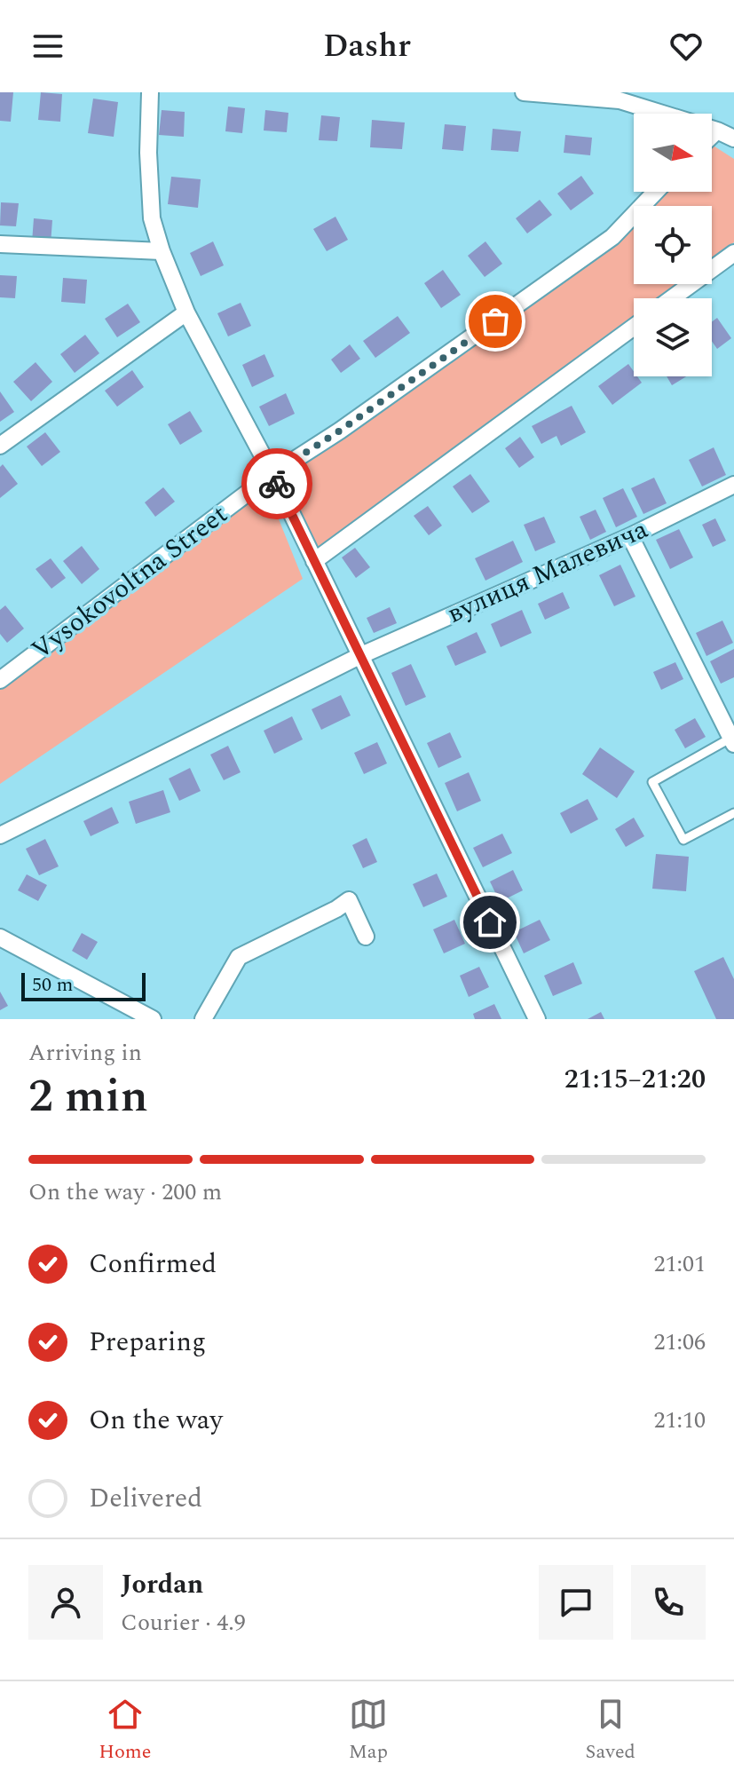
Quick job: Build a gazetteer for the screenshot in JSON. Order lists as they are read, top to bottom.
{
  "streets": {
    "street": ["вулиця Малевича", "Vysokovoltna Street"]
  },
  "scale_bar": "50 m",
  "north": "right",
  "page": {
    "header": "Dashr",
    "scale": "50 m",
    "heading": ["2 min", "Arriving in", "21:15–21:20"],
    "panel": ["Jordan", "Courier · 4.9"],
    "bar": "On the way · 200 m",
    "list": [
      ["Confirmed", "21:01"],
      ["Preparing", "21:06"],
      ["On the way", "21:10"],
      "Delivered"
    ],
    "tabs": ["Home", "Map", "Saved"]
  }
}
